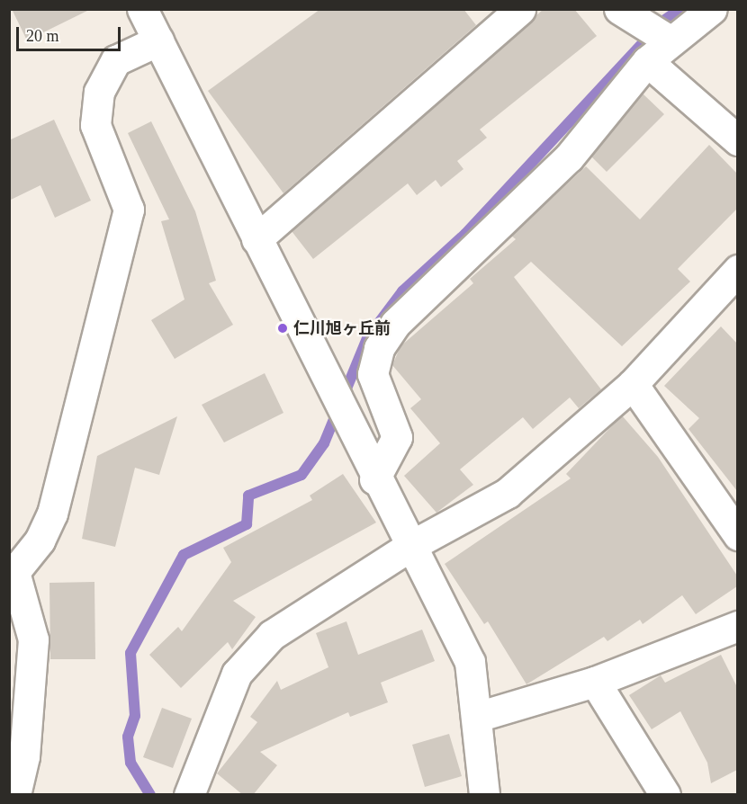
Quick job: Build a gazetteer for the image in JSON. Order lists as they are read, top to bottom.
{
  "places": ["仁川旭ヶ丘前"],
  "scale_bar": "20 m"
}
